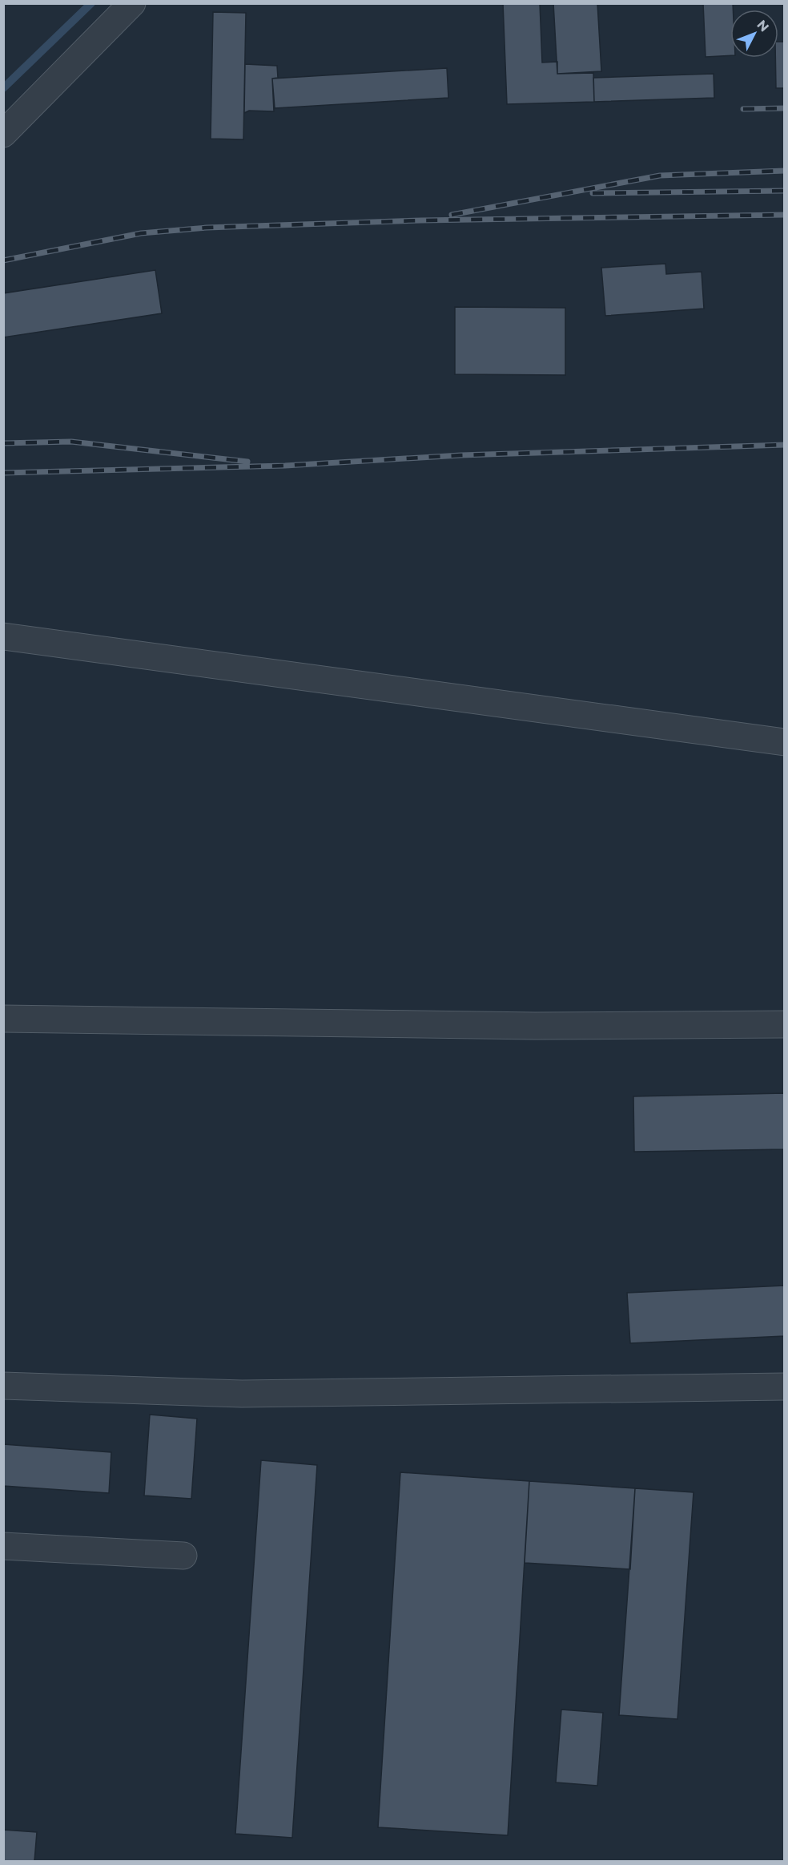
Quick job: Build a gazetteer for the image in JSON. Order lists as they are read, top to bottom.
{
  "north": "top right"
}
